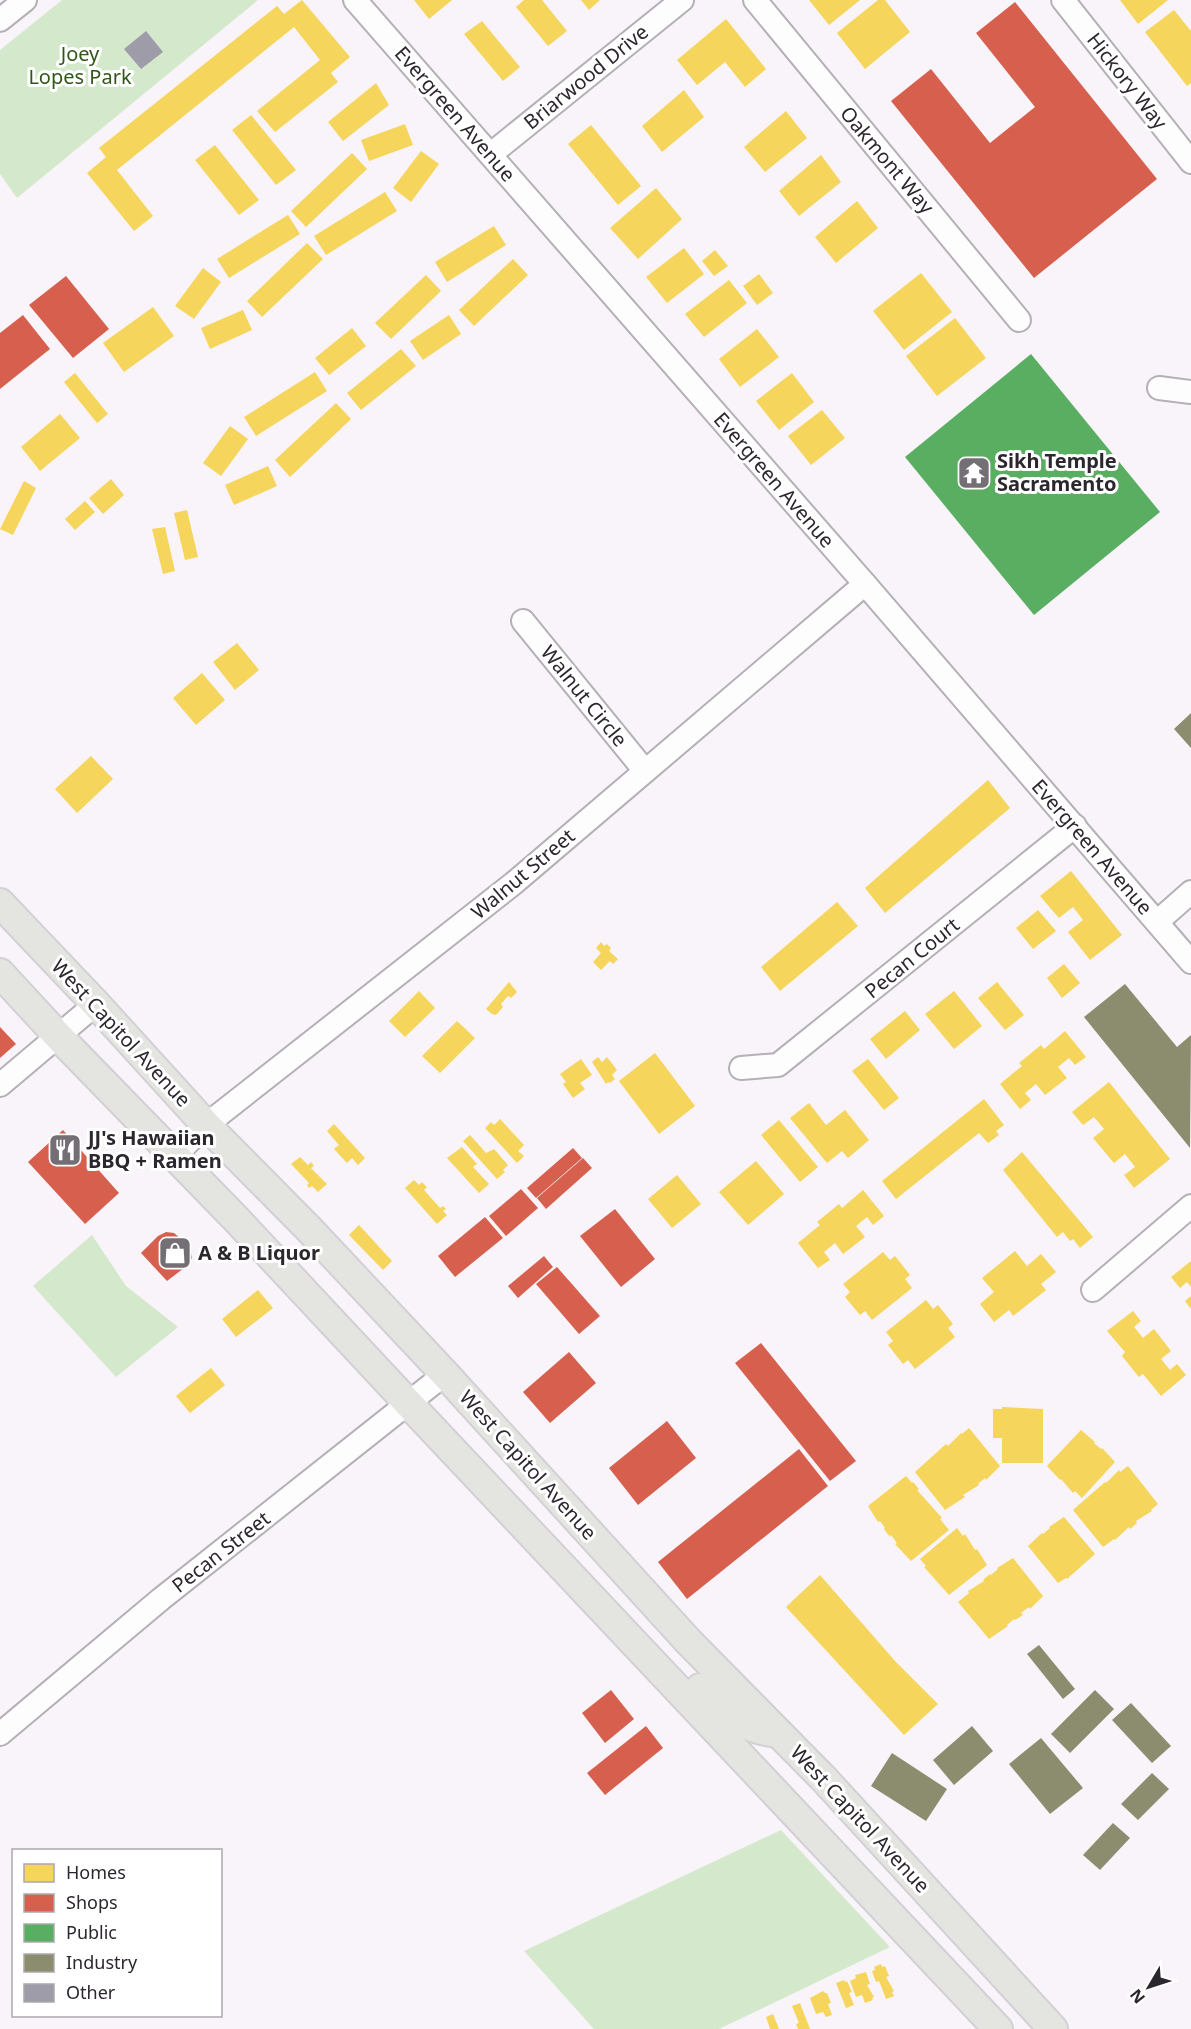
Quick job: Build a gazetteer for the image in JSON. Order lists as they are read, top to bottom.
{
  "streets": {
    "main road": ["West Capitol Avenue"],
    "street": [
      "Briarwood Drive",
      "Hickory Way",
      "Evergreen Avenue",
      "Oakmont Way",
      "Walnut Circle",
      "Walnut Street",
      "Pecan Court",
      "Pecan Street"
    ]
  },
  "crossings": [
    ["Briarwood Drive", "Evergreen Avenue"],
    ["Evergreen Avenue", "Walnut Street"],
    ["Evergreen Avenue", "Pecan Court"],
    ["Walnut Circle", "Walnut Street"],
    ["Walnut Street", "West Capitol Avenue"],
    ["West Capitol Avenue", "Pecan Street"]
  ],
  "parks": ["Joey Lopes Park"],
  "places": {
    "temple": ["Sikh Temple Sacramento"],
    "restaurant": ["JJ's Hawaiian BBQ + Ramen"],
    "shop": ["A & B Liquor"]
  },
  "legend": [
    "Homes",
    "Shops",
    "Public",
    "Industry",
    "Other"
  ],
  "north": "bottom left"
}
